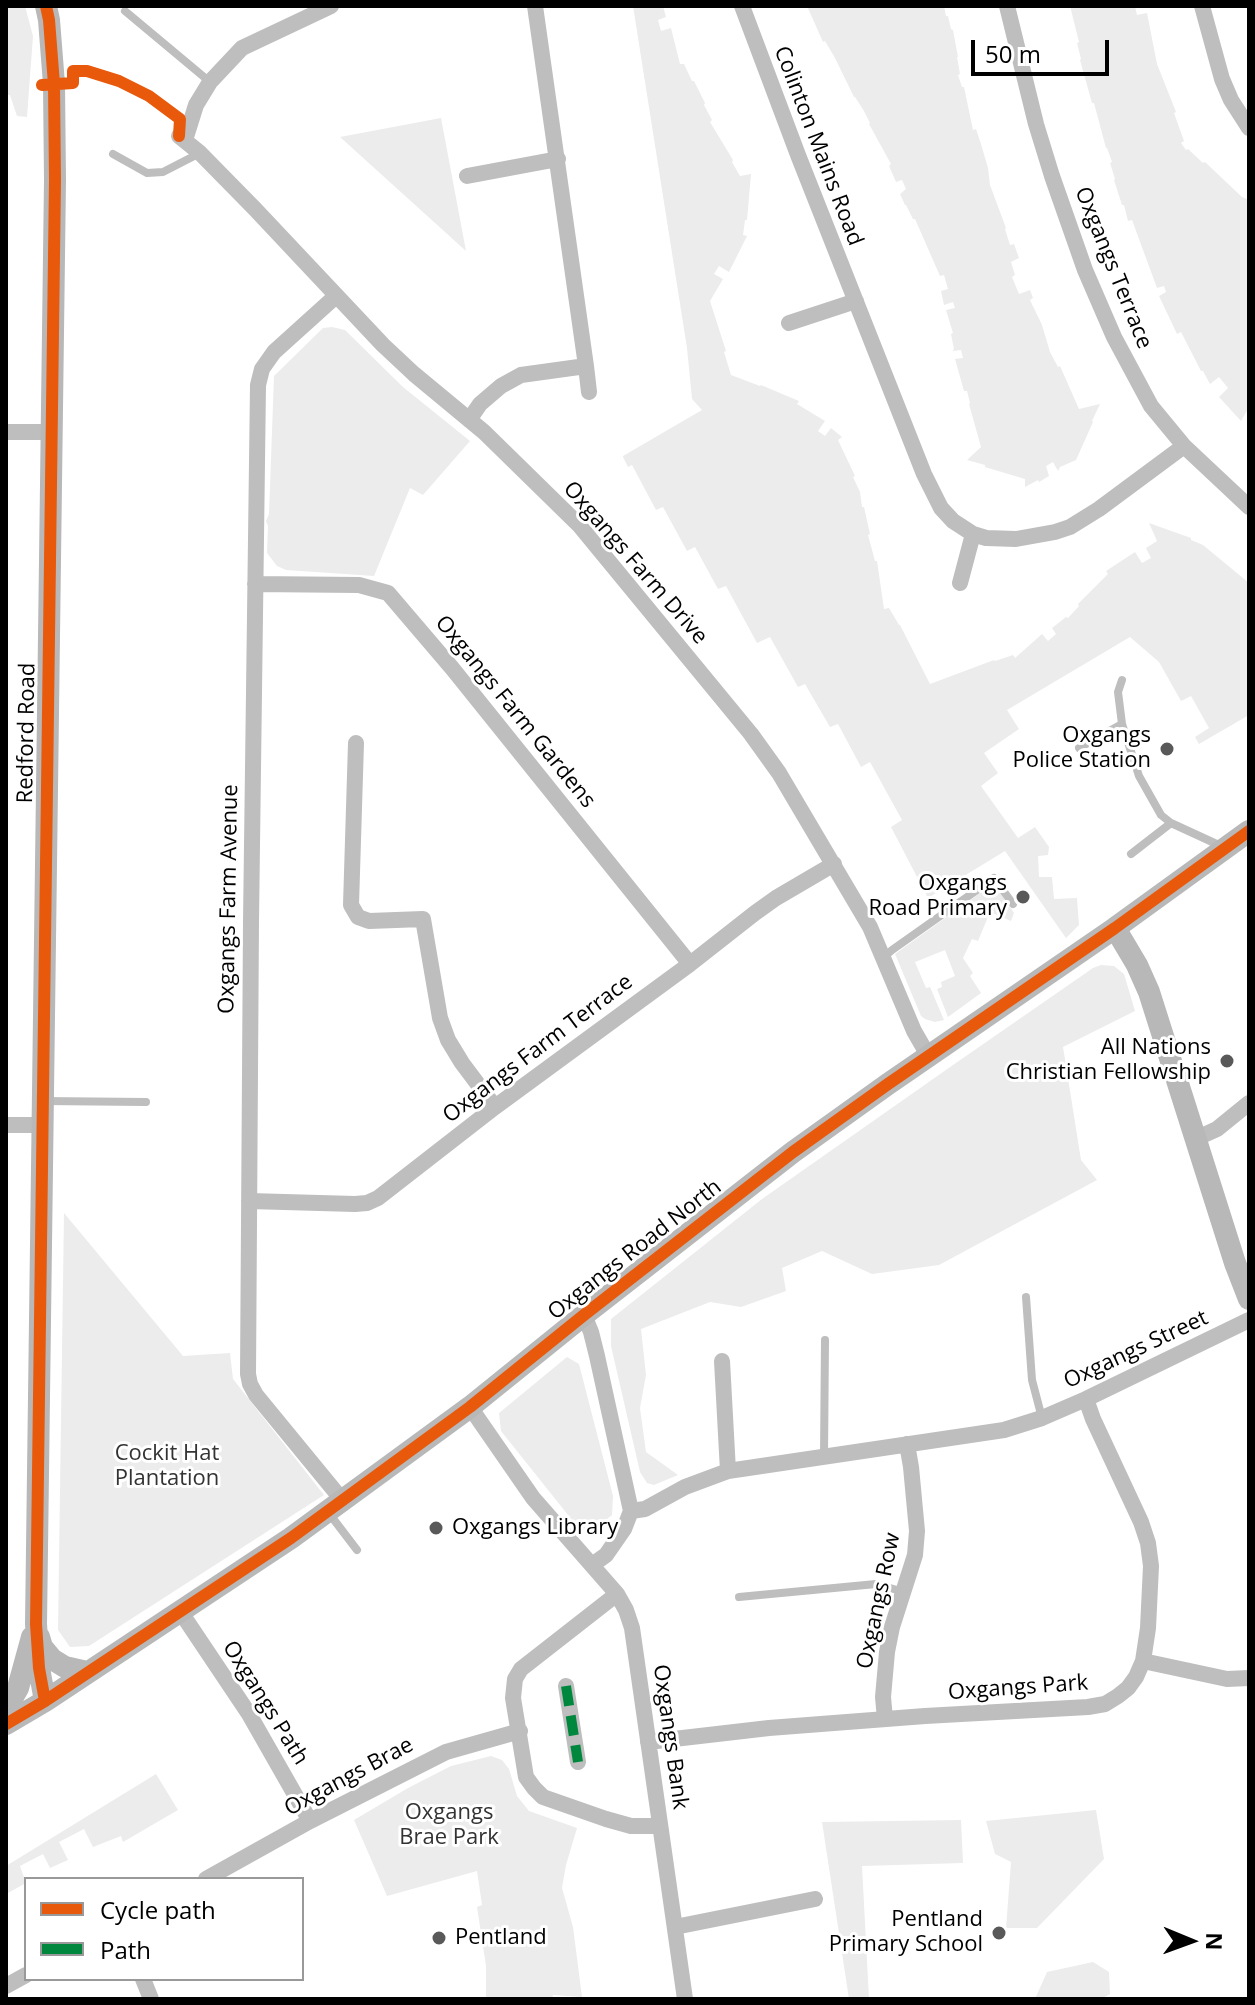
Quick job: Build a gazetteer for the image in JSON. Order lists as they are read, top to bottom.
{
  "streets": {
    "main road": ["Redford Road", "Oxgangs Road North"],
    "street": [
      "Colinton Mains Road",
      "Oxgangs Terrace",
      "Oxgangs Farm Drive",
      "Oxgangs Farm Gardens",
      "Oxgangs Farm Avenue",
      "Oxgangs Farm Terrace",
      "Oxgangs Street",
      "Oxgangs Row",
      "Oxgangs Park",
      "Oxgangs Path",
      "Oxgangs Bank",
      "Oxgangs Brae"
    ]
  },
  "crossings": [
    ["Oxgangs Farm Drive", "Oxgangs Farm Avenue"],
    ["Oxgangs Farm Drive", "Oxgangs Farm Terrace"],
    ["Oxgangs Farm Drive", "Oxgangs Road North"],
    ["Oxgangs Farm Gardens", "Oxgangs Farm Avenue"],
    ["Oxgangs Farm Gardens", "Oxgangs Farm Terrace"],
    ["Redford Road", "Oxgangs Road North"],
    ["Oxgangs Farm Avenue", "Oxgangs Farm Terrace"],
    ["Oxgangs Farm Avenue", "Oxgangs Road North"],
    ["Oxgangs Road North", "Oxgangs Path"],
    ["Oxgangs Road North", "Oxgangs Bank"],
    ["Oxgangs Street", "Oxgangs Row"],
    ["Oxgangs Street", "Oxgangs Park"],
    ["Oxgangs Row", "Oxgangs Park"],
    ["Oxgangs Park", "Oxgangs Bank"],
    ["Oxgangs Path", "Oxgangs Brae"]
  ],
  "parks": ["Cockit Hat Plantation", "Oxgangs Brae Park"],
  "places": [
    "Oxgangs Police Station",
    "Oxgangs Road Primary",
    "All Nations Christian Fellowship",
    "Oxgangs Library",
    "Pentland Primary School",
    "Pentland"
  ],
  "legend": ["Cycle path", "Path"],
  "scale_bar": "50 m",
  "north": "right"
}
